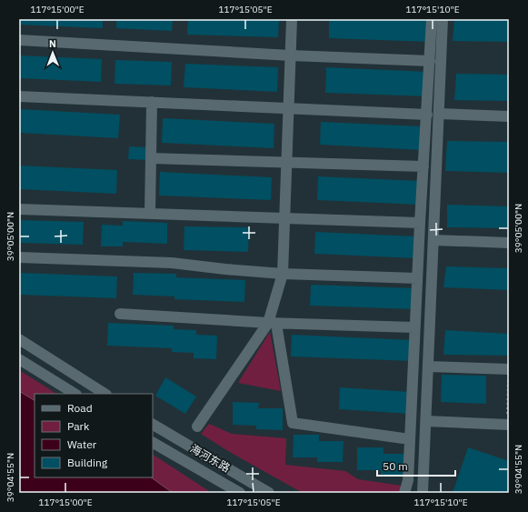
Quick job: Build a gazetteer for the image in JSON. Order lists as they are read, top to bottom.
{
  "streets": {
    "street": ["海河东路"]
  },
  "legend": [
    "Road",
    "Park",
    "Water",
    "Building"
  ],
  "scale_bar": "50 m",
  "north": "top",
  "coordinates": [
    "117°15'00\"E",
    "117°15'05\"E",
    "117°15'10\"E",
    "39°05'00\"N",
    "39°04'55\"N"
  ]
}
